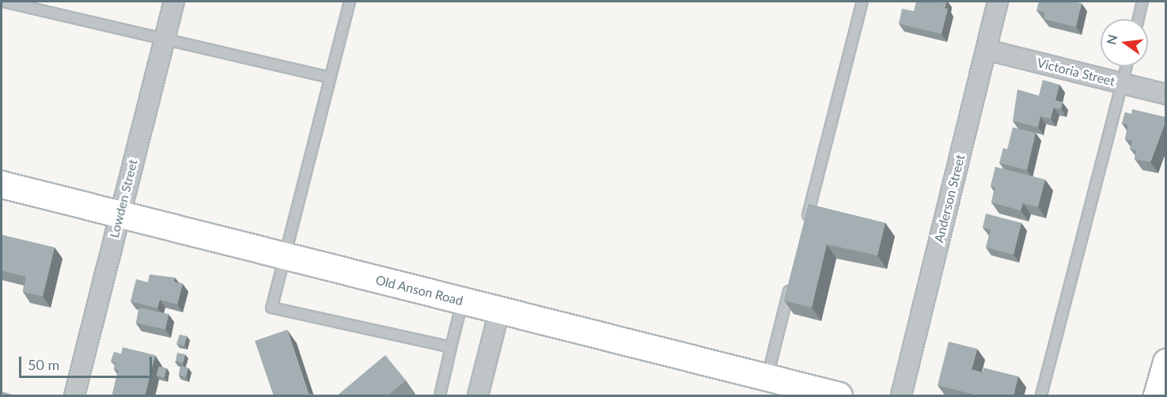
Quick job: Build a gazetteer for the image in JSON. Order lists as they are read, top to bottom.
{
  "streets": {
    "main road": ["Old Anson Road"],
    "street": ["Victoria Street", "Lowden Street", "Anderson Street"]
  },
  "crossings": [
    ["Victoria Street", "Anderson Street"],
    ["Lowden Street", "Old Anson Road"]
  ],
  "scale_bar": "50 m",
  "north": "left"
}
